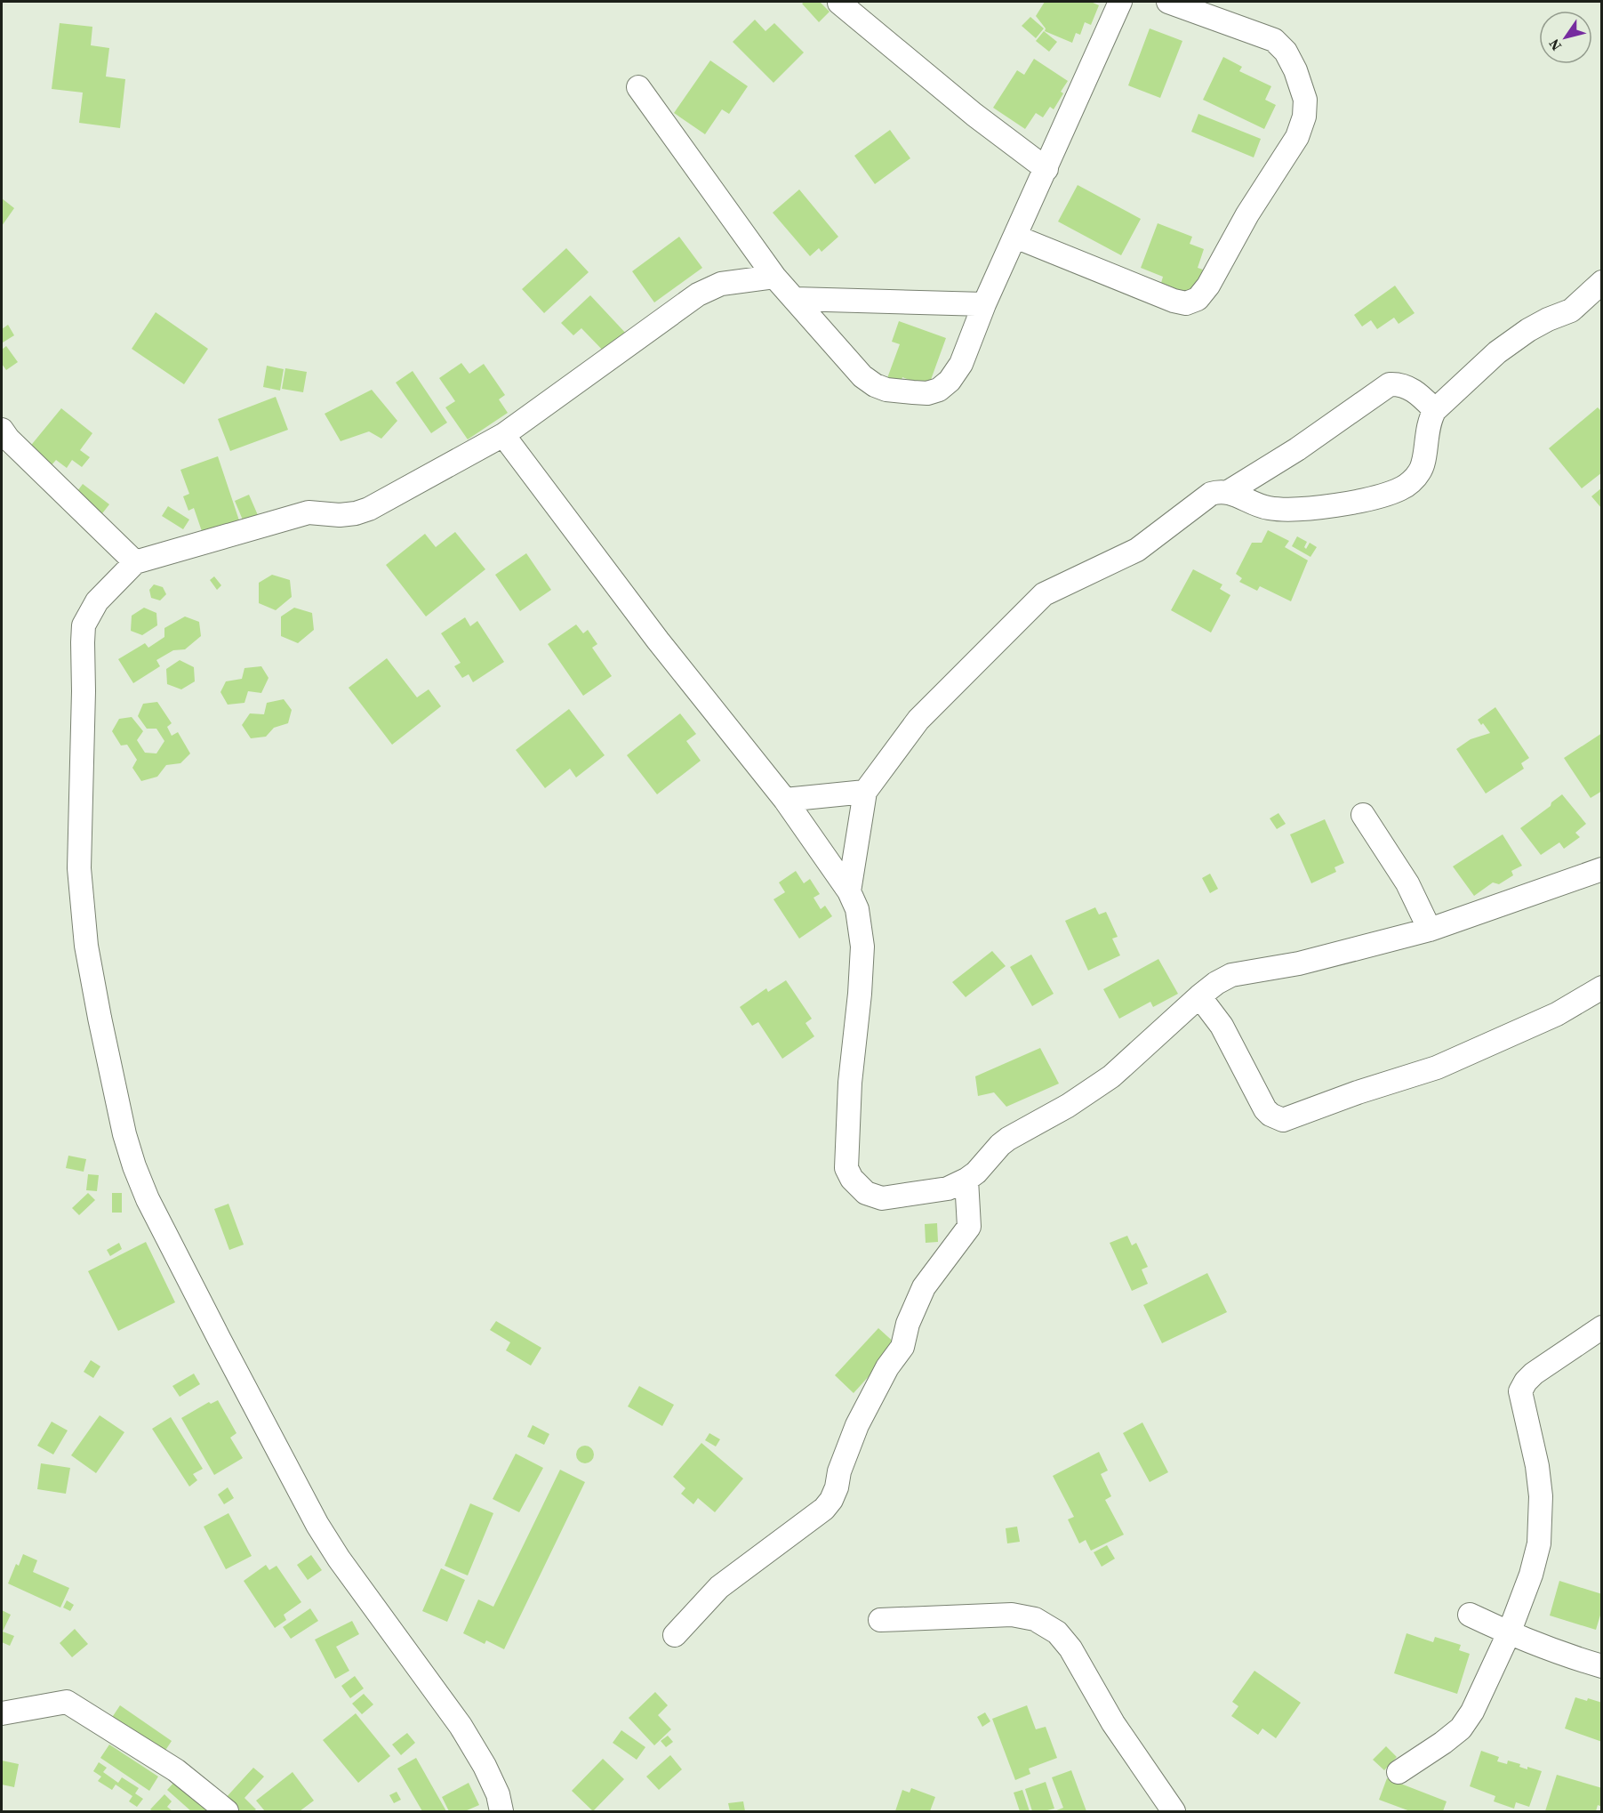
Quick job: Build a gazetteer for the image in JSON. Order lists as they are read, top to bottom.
{
  "north": "bottom left"
}
